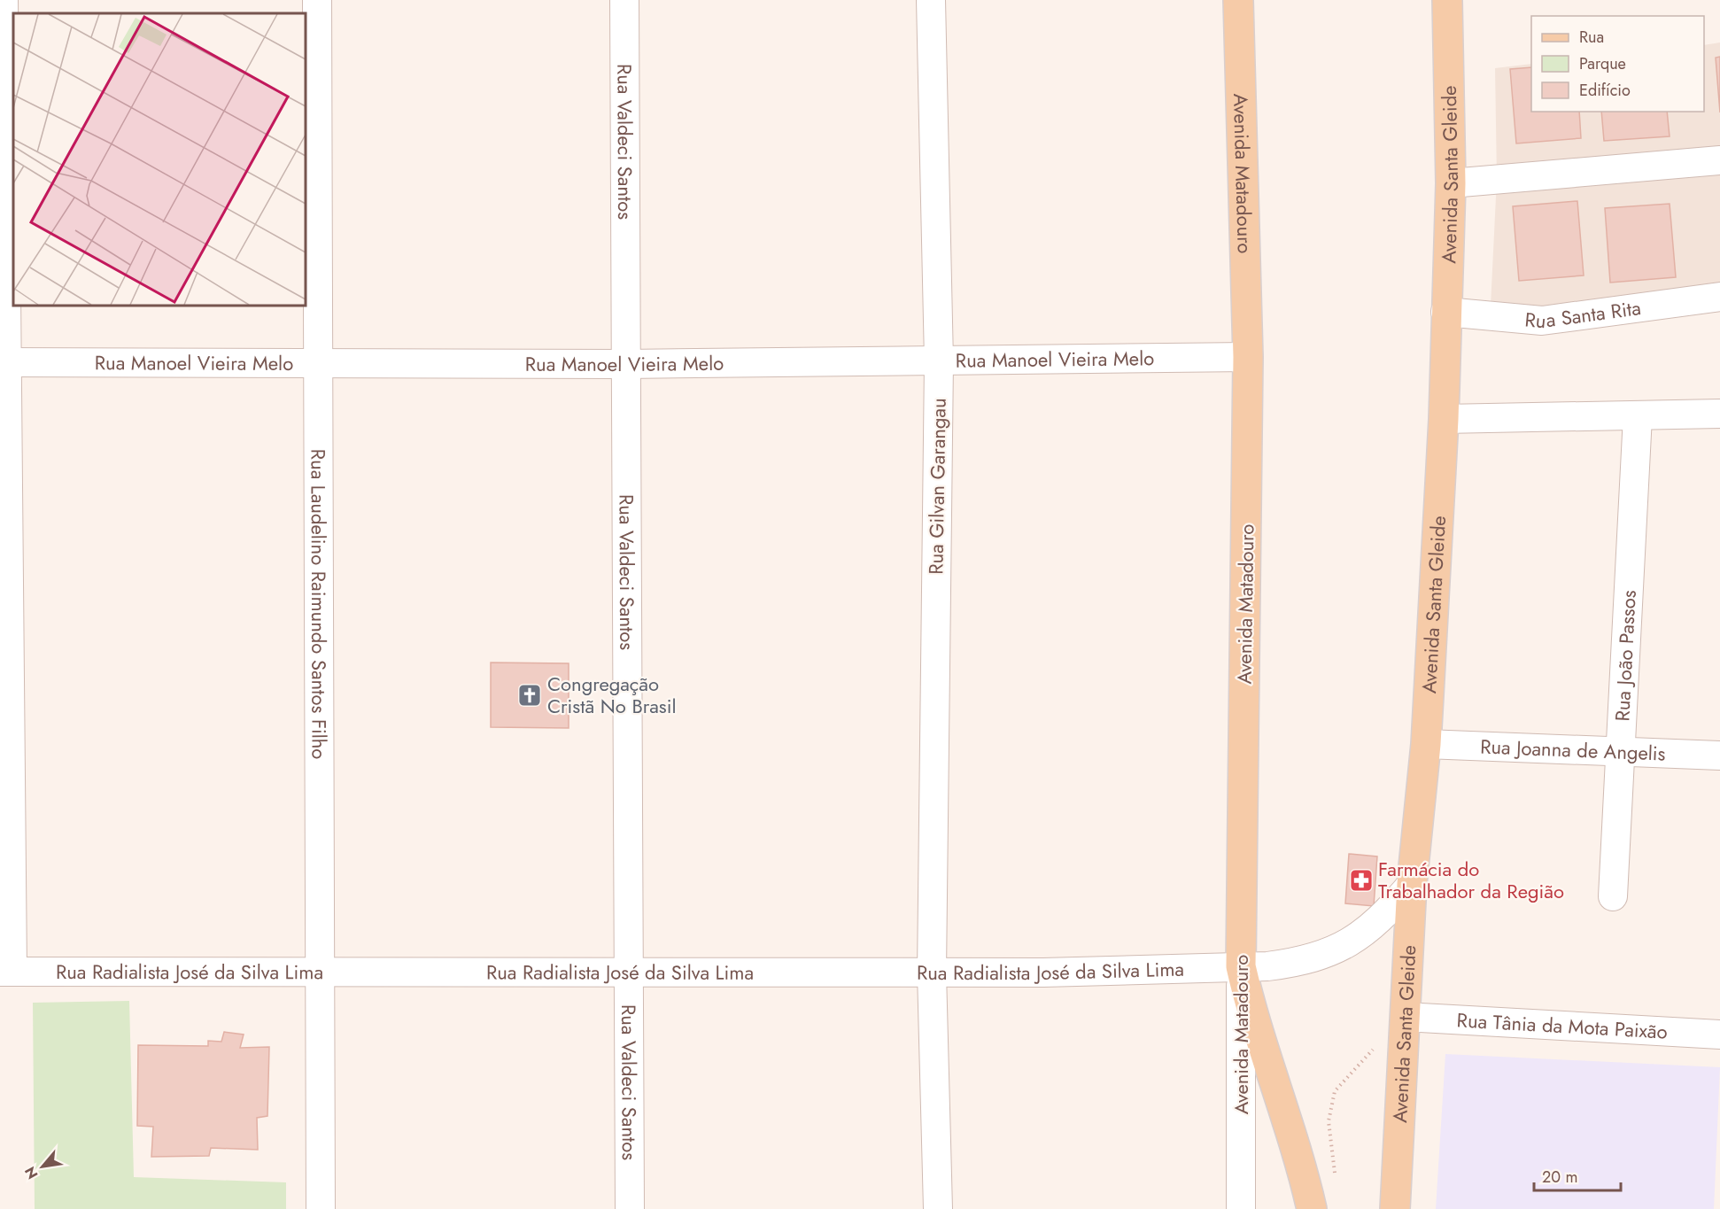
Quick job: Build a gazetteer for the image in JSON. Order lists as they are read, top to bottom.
{
  "streets": {
    "main road": ["Avenida Matadouro", "Avenida Santa Gleide"],
    "street": [
      "Rua Valdeci Santos",
      "Rua Santa Rita",
      "Rua Manoel Vieira Melo",
      "Rua Gilvan Garangau",
      "Rua Laudelino Raimundo Santos Filho",
      "Rua João Passos",
      "Rua Joanna de Angelis",
      "Rua Radialista José da Silva Lima",
      "Rua Tânia da Mota Paixão"
    ]
  },
  "crossings": [
    ["Rua Valdeci Santos", "Rua Manoel Vieira Melo"],
    ["Rua Valdeci Santos", "Rua Radialista José da Silva Lima"],
    ["Avenida Matadouro", "Rua Manoel Vieira Melo"],
    ["Avenida Matadouro", "Rua Radialista José da Silva Lima"],
    ["Avenida Santa Gleide", "Rua Santa Rita"],
    ["Avenida Santa Gleide", "Rua Joanna de Angelis"],
    ["Avenida Santa Gleide", "Rua Radialista José da Silva Lima"],
    ["Avenida Santa Gleide", "Rua Tânia da Mota Paixão"],
    ["Rua Manoel Vieira Melo", "Rua Gilvan Garangau"],
    ["Rua Manoel Vieira Melo", "Rua Laudelino Raimundo Santos Filho"],
    ["Rua Gilvan Garangau", "Rua Radialista José da Silva Lima"],
    ["Rua Laudelino Raimundo Santos Filho", "Rua Radialista José da Silva Lima"],
    ["Rua João Passos", "Rua Joanna de Angelis"]
  ],
  "places": {
    "church": ["Congregação Cristã No Brasil"],
    "pharmacy": ["Farmácia do Trabalhador da Região"]
  },
  "legend": ["Rua", "Parque", "Edifício"],
  "scale_bar": "20 m",
  "north": "bottom left"
}
